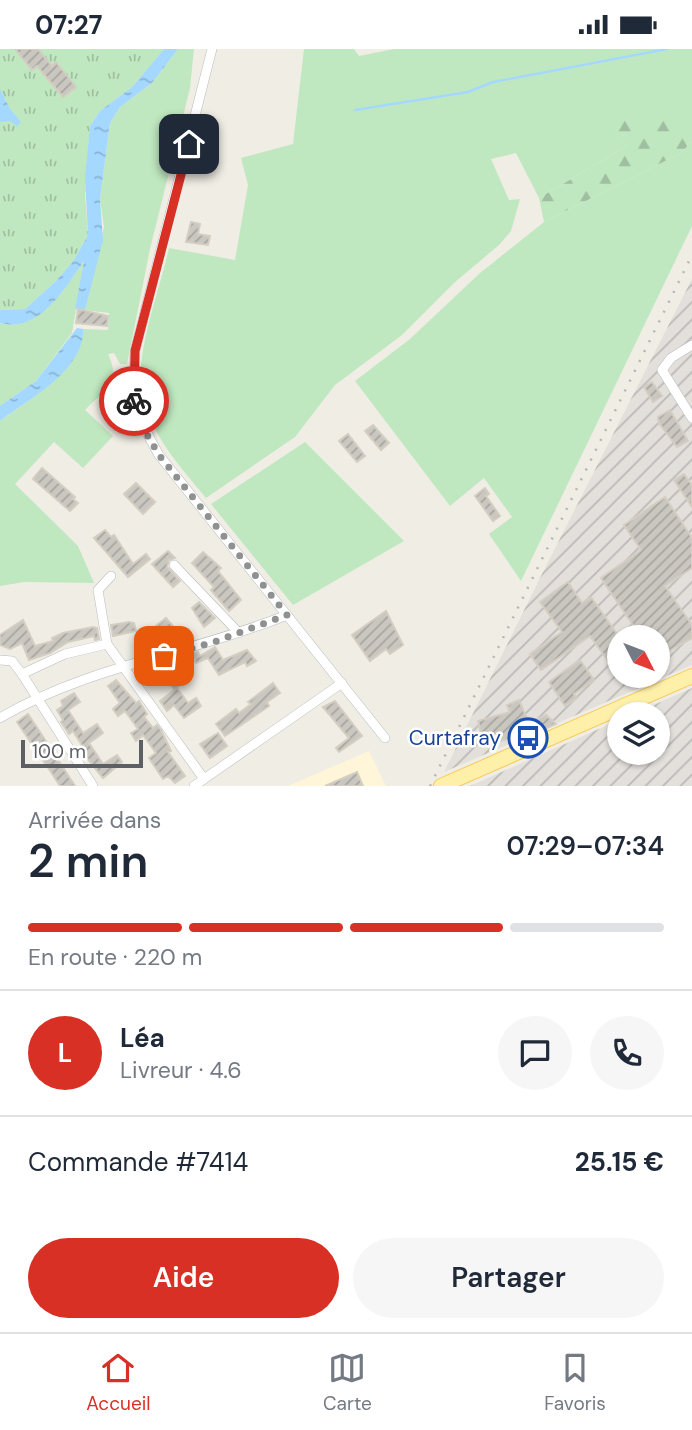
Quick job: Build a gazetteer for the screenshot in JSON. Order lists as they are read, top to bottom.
{
  "places": {
    "bus stop": ["Curtafray"]
  },
  "scale_bar": "100 m",
  "north": "bottom right",
  "page": {
    "status": "07:27",
    "scale": "100 m",
    "heading": ["2 min", "Arrivée dans", "07:29–07:34"],
    "panel": [
      "Léa",
      "Livreur · 4.6",
      "Commande #7414",
      "25.15 €"
    ],
    "bar": "En route · 220 m",
    "round": "L",
    "buttons": ["Aide", "Partager"],
    "tabs": ["Accueil", "Carte", "Favoris"]
  }
}
